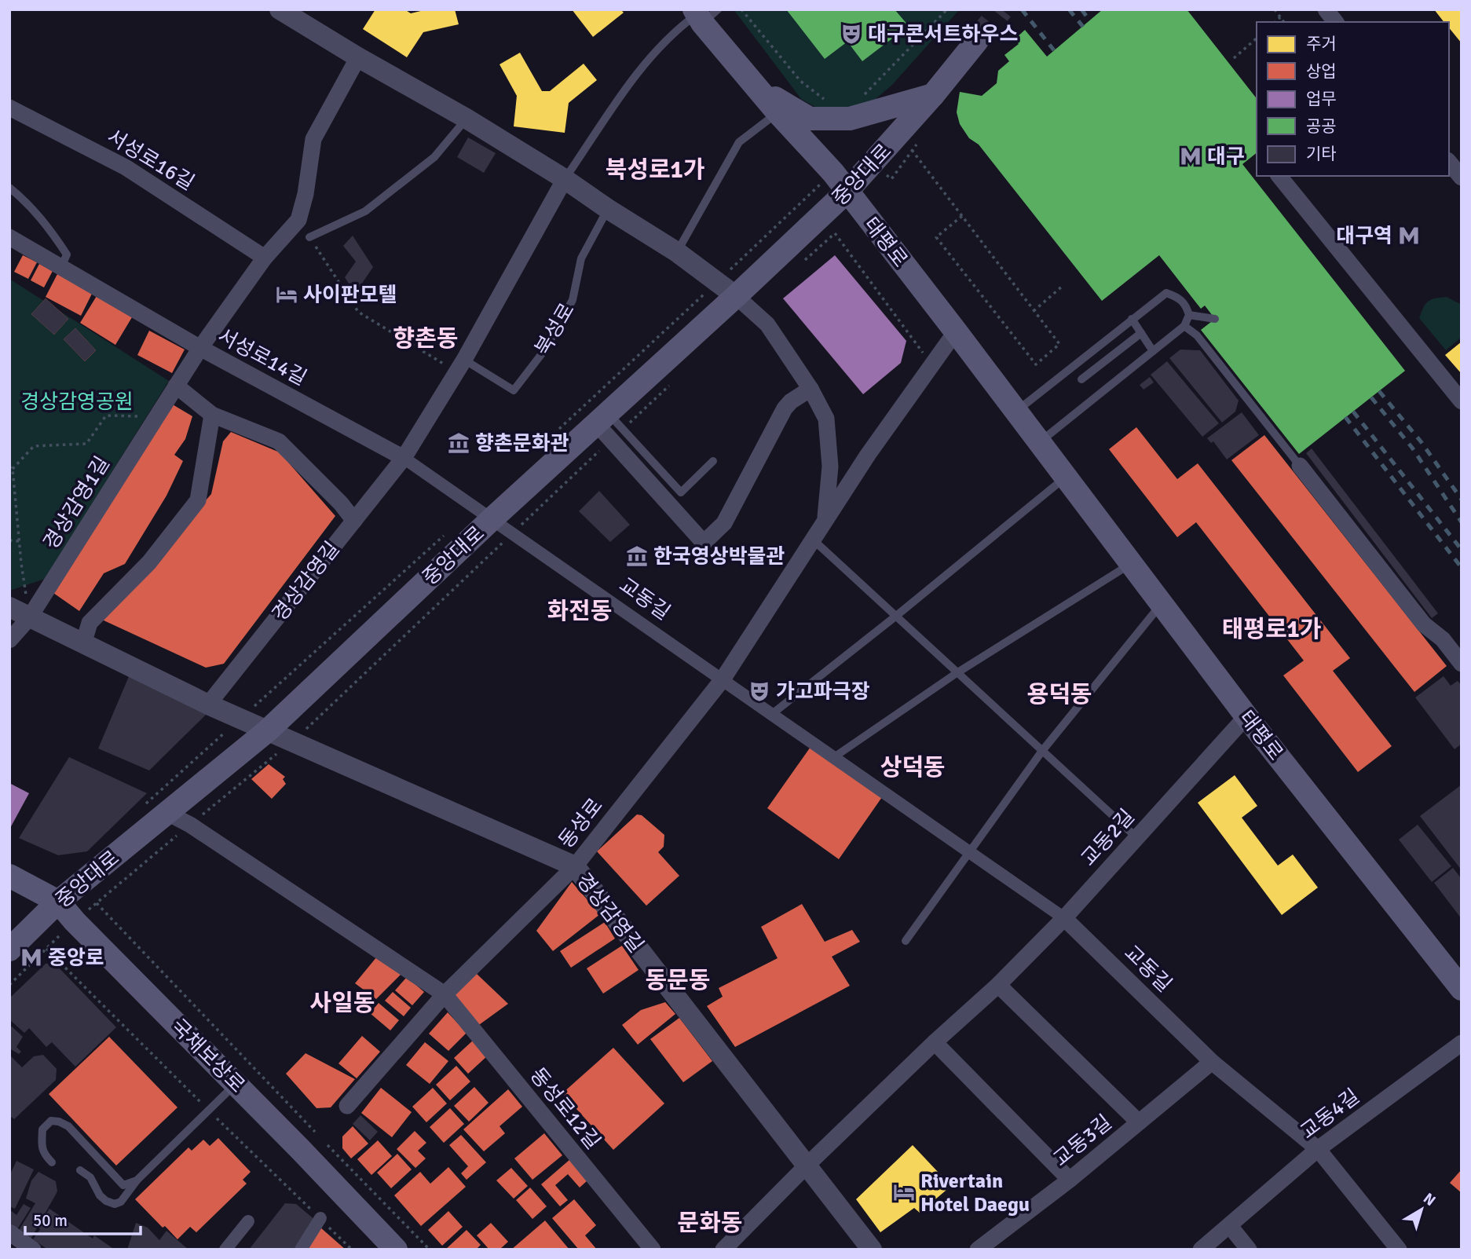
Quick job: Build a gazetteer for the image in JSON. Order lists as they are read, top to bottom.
{
  "streets": {
    "main road": ["중앙대로", "태평로", "국채보상로"],
    "street": [
      "서성로16길",
      "서성로14길",
      "경상감영1길",
      "경상감영길",
      "교동길",
      "동성로",
      "교동2길",
      "동성로12길",
      "교동4길",
      "교동3길"
    ],
    "lane": ["북성로"]
  },
  "crossings": [
    ["서성로16길", "경상감영1길"],
    ["중앙대로", "태평로"],
    ["중앙대로", "서성로14길"],
    ["중앙대로", "경상감영길"],
    ["중앙대로", "교동길"],
    ["중앙대로", "국채보상로"],
    ["태평로", "동성로"],
    ["태평로", "교동2길"],
    ["서성로14길", "경상감영1길"],
    ["서성로14길", "경상감영길"],
    ["서성로14길", "교동길"],
    ["경상감영1길", "경상감영길"],
    ["경상감영길", "동성로"],
    ["경상감영길", "교동2길"],
    ["교동길", "동성로"],
    ["교동길", "교동2길"],
    ["교동길", "교동4길"],
    ["교동길", "교동3길"],
    ["동성로", "동성로12길"]
  ],
  "districts": [
    "북성로1가",
    "향촌동",
    "화전동",
    "태평로1가",
    "용덕동",
    "상덕동",
    "동문동",
    "사일동",
    "문화동"
  ],
  "parks": ["경상감영공원"],
  "places": {
    "theatre": ["대구콘서트하우스", "가고파극장"],
    "metro station": ["대구", "대구역", "중앙로"],
    "hotel": ["사이판모텔", "Rivertain Hotel Daegu"],
    "museum": ["향촌문화관", "한국영상박물관"]
  },
  "legend": [
    "주거",
    "상업",
    "업무",
    "공공",
    "기타"
  ],
  "scale_bar": "50 m",
  "north": "top right"
}
